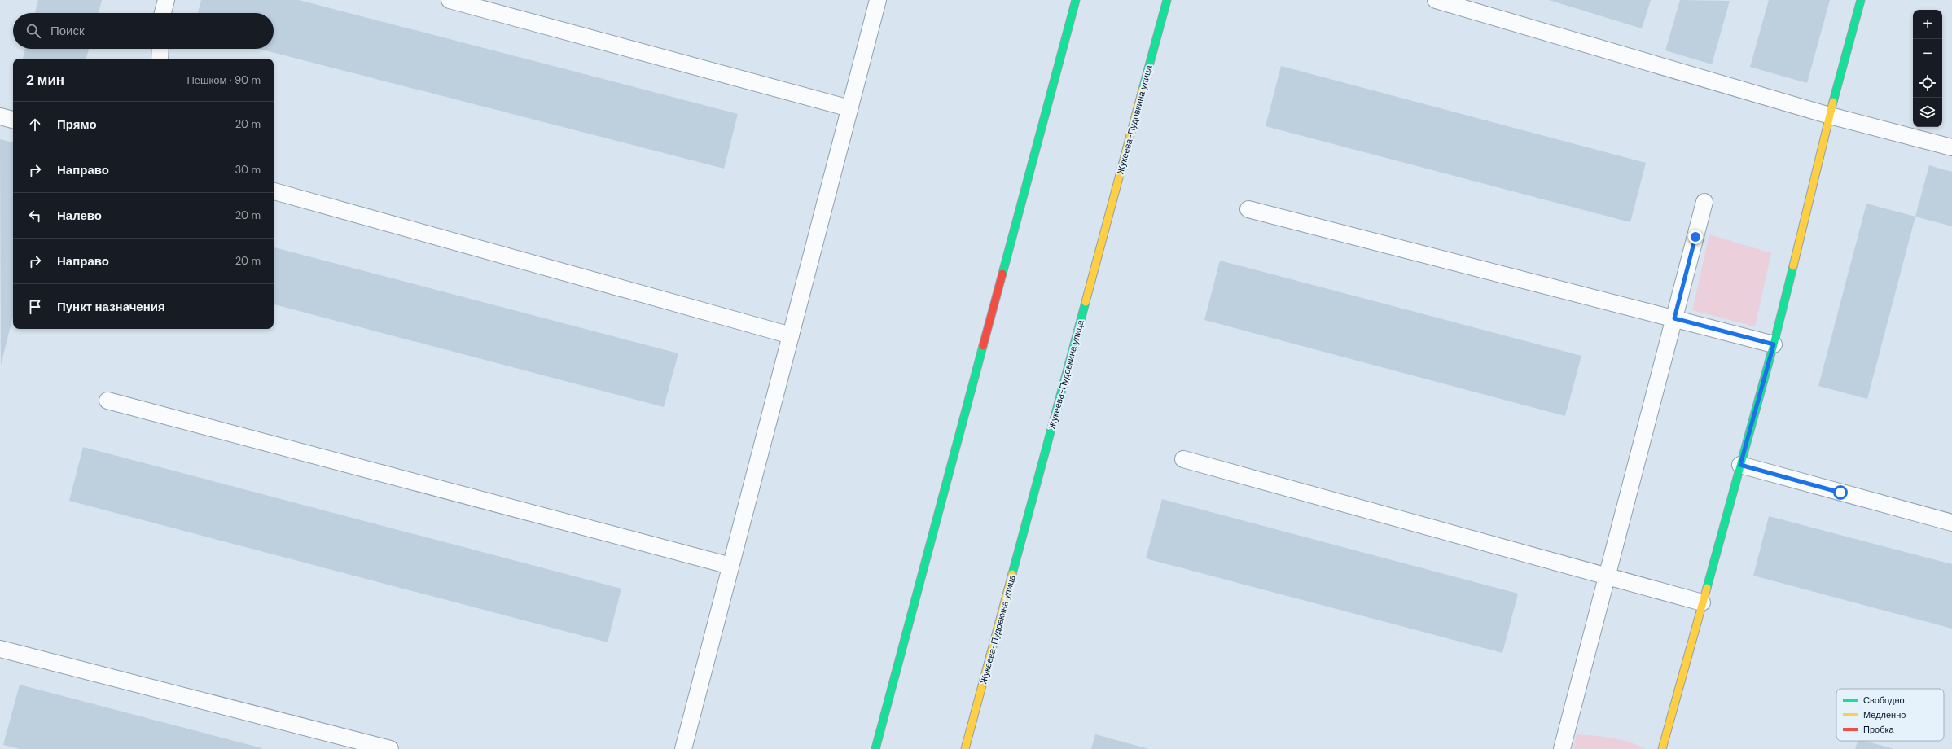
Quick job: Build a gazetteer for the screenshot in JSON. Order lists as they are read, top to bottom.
{
  "streets": {
    "main road": ["Жукеева-Пудовкина улица"]
  },
  "legend": ["Свободно", "Медленно", "Пробка"],
  "page": {
    "map_buttons": ["+", "−"],
    "search": "Поиск",
    "heading": ["2 мин", "Пешком · 90 m"],
    "list": [
      ["Прямо", "20 m"],
      ["Направо", "30 m"],
      ["Налево", "20 m"],
      ["Направо", "20 m"],
      "Пункт назначения"
    ]
  }
}
